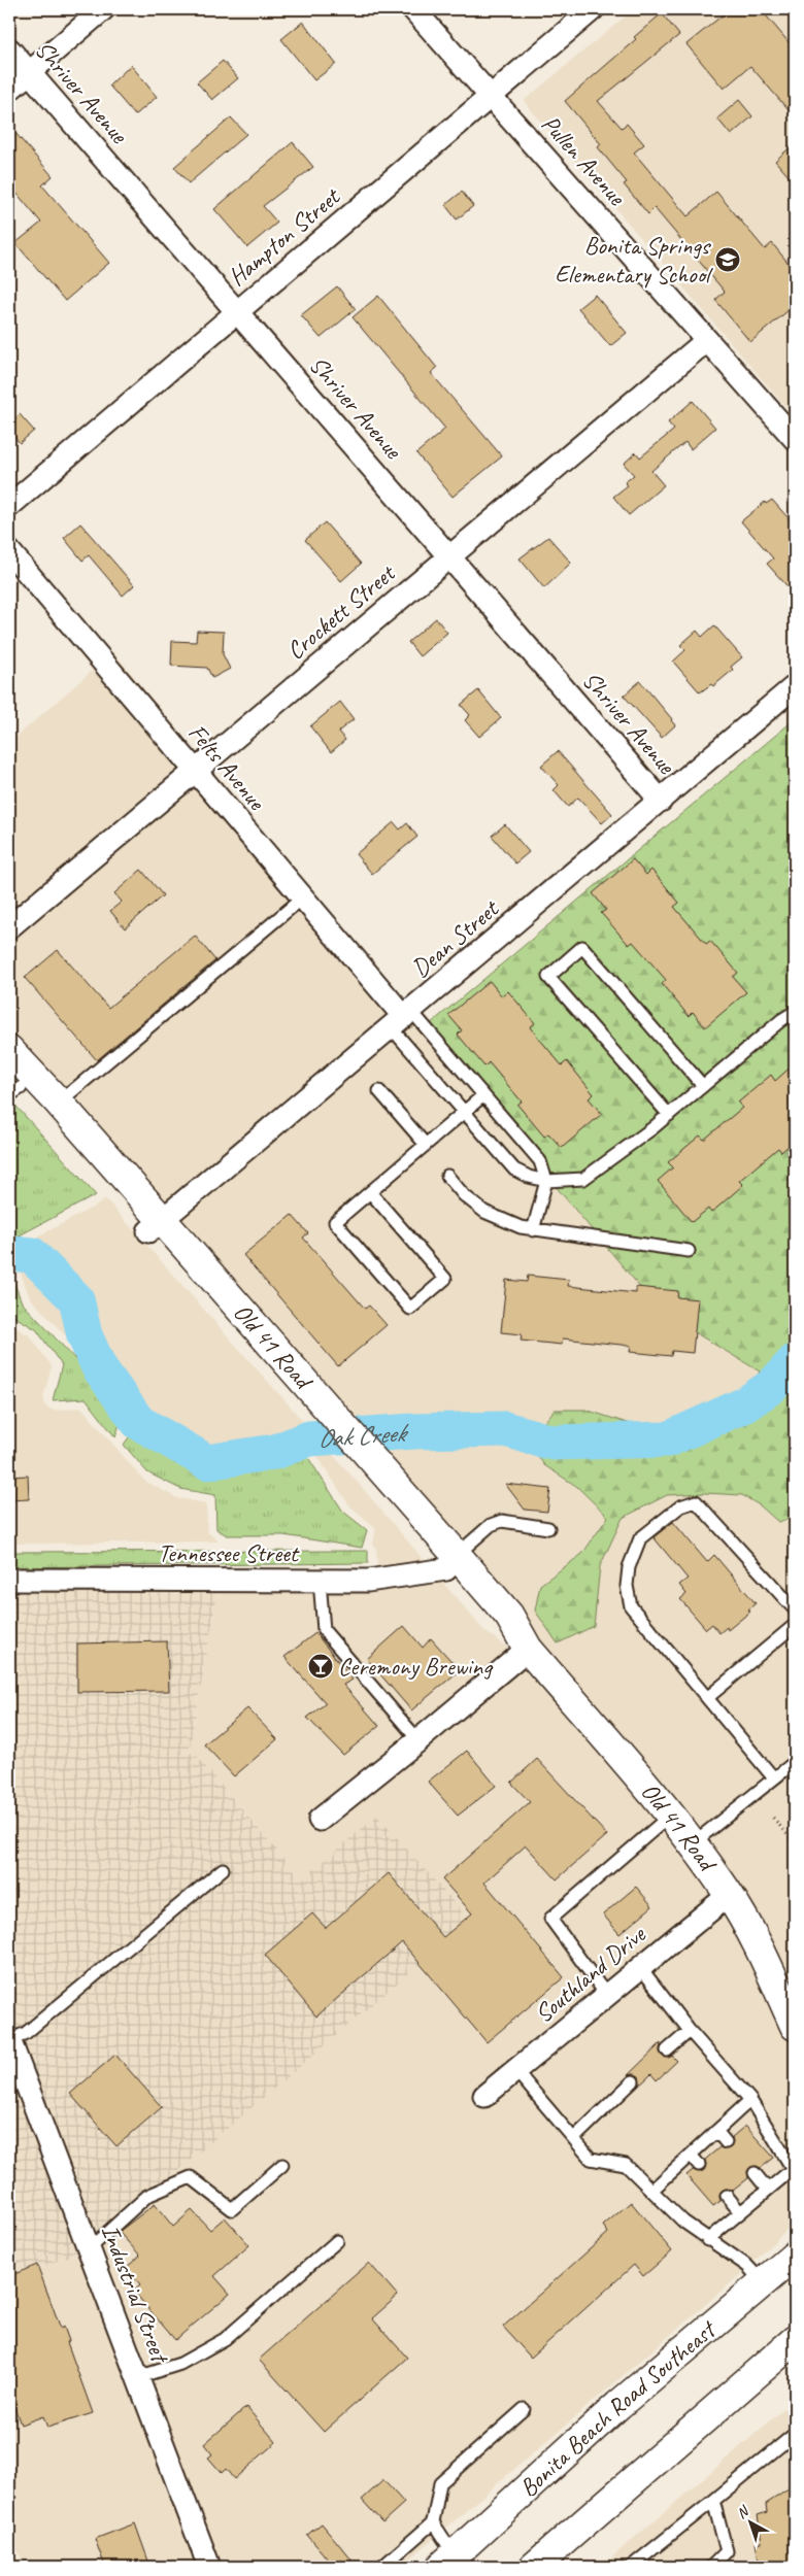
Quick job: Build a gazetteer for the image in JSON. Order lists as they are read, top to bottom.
{
  "streets": {
    "street": [
      "Shriver Avenue",
      "Pullen Avenue",
      "Hampton Street",
      "Crockett Street",
      "Felts Avenue",
      "Dean Street",
      "Old 41 Road",
      "Tennessee Street",
      "Southland Drive",
      "Industrial Street",
      "Bonita Beach Road Southeast"
    ]
  },
  "crossings": [
    ["Shriver Avenue", "Hampton Street"],
    ["Shriver Avenue", "Crockett Street"],
    ["Shriver Avenue", "Dean Street"],
    ["Pullen Avenue", "Hampton Street"],
    ["Pullen Avenue", "Crockett Street"],
    ["Crockett Street", "Felts Avenue"],
    ["Felts Avenue", "Dean Street"],
    ["Dean Street", "Old 41 Road"],
    ["Old 41 Road", "Tennessee Street"],
    ["Old 41 Road", "Southland Drive"]
  ],
  "water": ["Oak Creek"],
  "places": {
    "school or university": ["Bonita Springs Elementary School"],
    "bar": ["Ceremony Brewing"]
  },
  "north": "top left"
}
